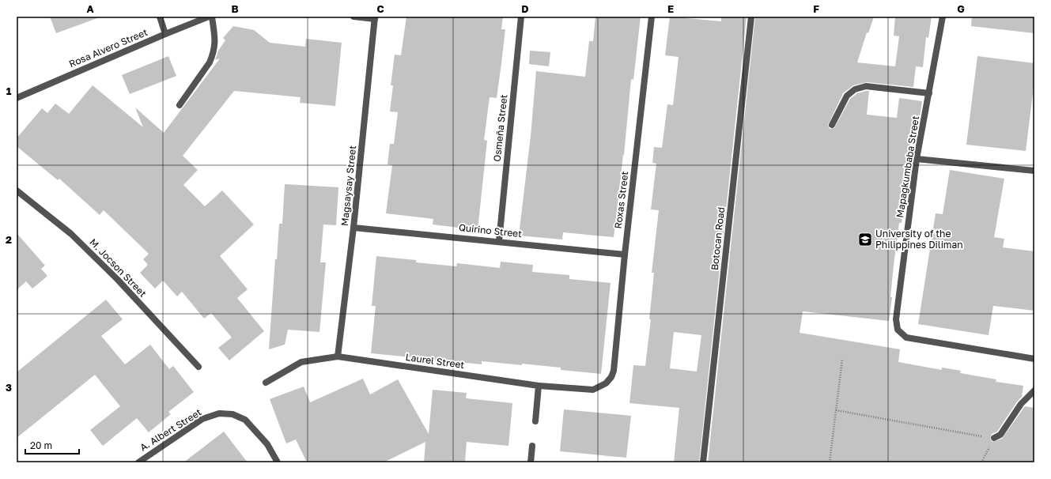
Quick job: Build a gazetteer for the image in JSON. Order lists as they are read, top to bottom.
{
  "streets": {
    "street": [
      "Rosa Alvero Street",
      "Osmeña Street",
      "Mapagkumbaba Street",
      "Magsaysay Street",
      "Roxas Street",
      "Quirino Street",
      "Botocan Road",
      "M. Jocson Street",
      "Laurel Street",
      "A. Albert Street"
    ]
  },
  "crossings": [
    ["Osmeña Street", "Quirino Street"],
    ["Magsaysay Street", "Quirino Street"],
    ["Magsaysay Street", "Laurel Street"],
    ["Roxas Street", "Quirino Street"],
    ["Roxas Street", "Laurel Street"]
  ],
  "places": {
    "school or university": ["University of the Philippines Diliman"]
  },
  "scale_bar": "20 m",
  "grid": {
    "columns": [
      "A",
      "B",
      "C",
      "D",
      "E",
      "F",
      "G"
    ],
    "rows": ["1", "2", "3"]
  }
}
